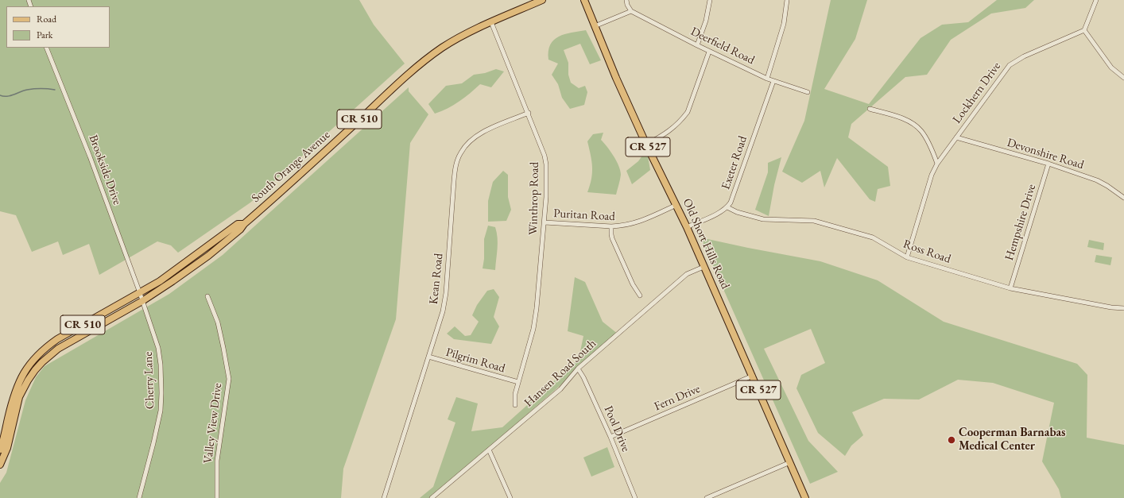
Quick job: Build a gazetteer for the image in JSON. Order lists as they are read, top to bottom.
{
  "streets": {
    "main road": [
      "CR 510",
      "CR 527",
      "South Orange Avenue",
      "Old Short Hills Road"
    ],
    "street": [
      "Deerfield Road",
      "Lockhern Drive",
      "Devonshire Road",
      "Exeter Road",
      "Brookside Drive",
      "Winthrop Road",
      "Puritan Road",
      "Hempshire Drive",
      "Ross Road",
      "Kean Road",
      "Pilgrim Road",
      "Hansen Road South",
      "Cherry Lane",
      "Fern Drive",
      "Valley View Drive",
      "Pool Drive"
    ]
  },
  "crossings": [
    ["Deerfield Road", "Exeter Road"],
    ["Lockhern Drive", "Devonshire Road"],
    ["Lockhern Drive", "Ross Road"],
    ["Devonshire Road", "Hempshire Drive"],
    ["Exeter Road", "Old Short Hills Road"],
    ["Exeter Road", "Ross Road"],
    ["South Orange Avenue", "Brookside Drive"],
    ["South Orange Avenue", "Winthrop Road"],
    ["South Orange Avenue", "Cherry Lane"],
    ["Brookside Drive", "Cherry Lane"],
    ["Winthrop Road", "Puritan Road"],
    ["Winthrop Road", "Kean Road"],
    ["Winthrop Road", "Pilgrim Road"],
    ["Puritan Road", "Old Short Hills Road"],
    ["Hempshire Drive", "Ross Road"],
    ["Old Short Hills Road", "Hansen Road South"],
    ["Old Short Hills Road", "Fern Drive"],
    ["Kean Road", "Pilgrim Road"],
    ["Hansen Road South", "Pool Drive"],
    ["Fern Drive", "Pool Drive"]
  ],
  "places": ["Cooperman Barnabas Medical Center"],
  "legend": ["Road", "Park"]
}
